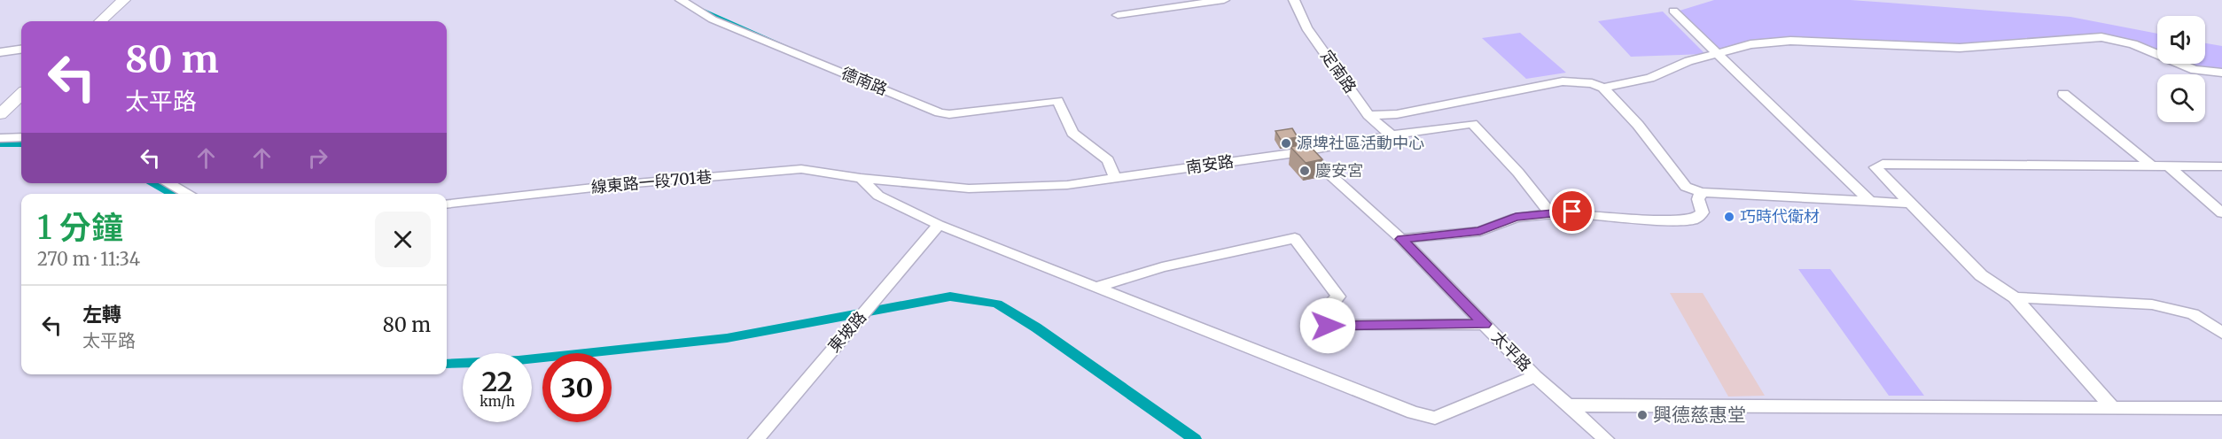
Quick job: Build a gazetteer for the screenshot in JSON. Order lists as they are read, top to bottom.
{
  "streets": {
    "street": [
      "定南路",
      "德南路",
      "南安路",
      "線東路一段701巷",
      "東坡路",
      "太平路"
    ]
  },
  "crossings": [
    ["定南路", "南安路"],
    ["德南路", "南安路"],
    ["南安路", "線東路一段701巷"],
    ["南安路", "太平路"]
  ],
  "places": [
    "源埤社區活動中心",
    "慶安宮",
    "巧時代衛材",
    "興德慈惠堂"
  ],
  "page": {
    "turn": ["80 m", "太平路"],
    "heading": ["1 分鐘", "270 m · 11:34"],
    "list": [
      {
        "name": "左轉",
        "note": "太平路",
        "value": "80 m"
      }
    ],
    "speed": "22 km/h",
    "limit": "30"
  }
}
